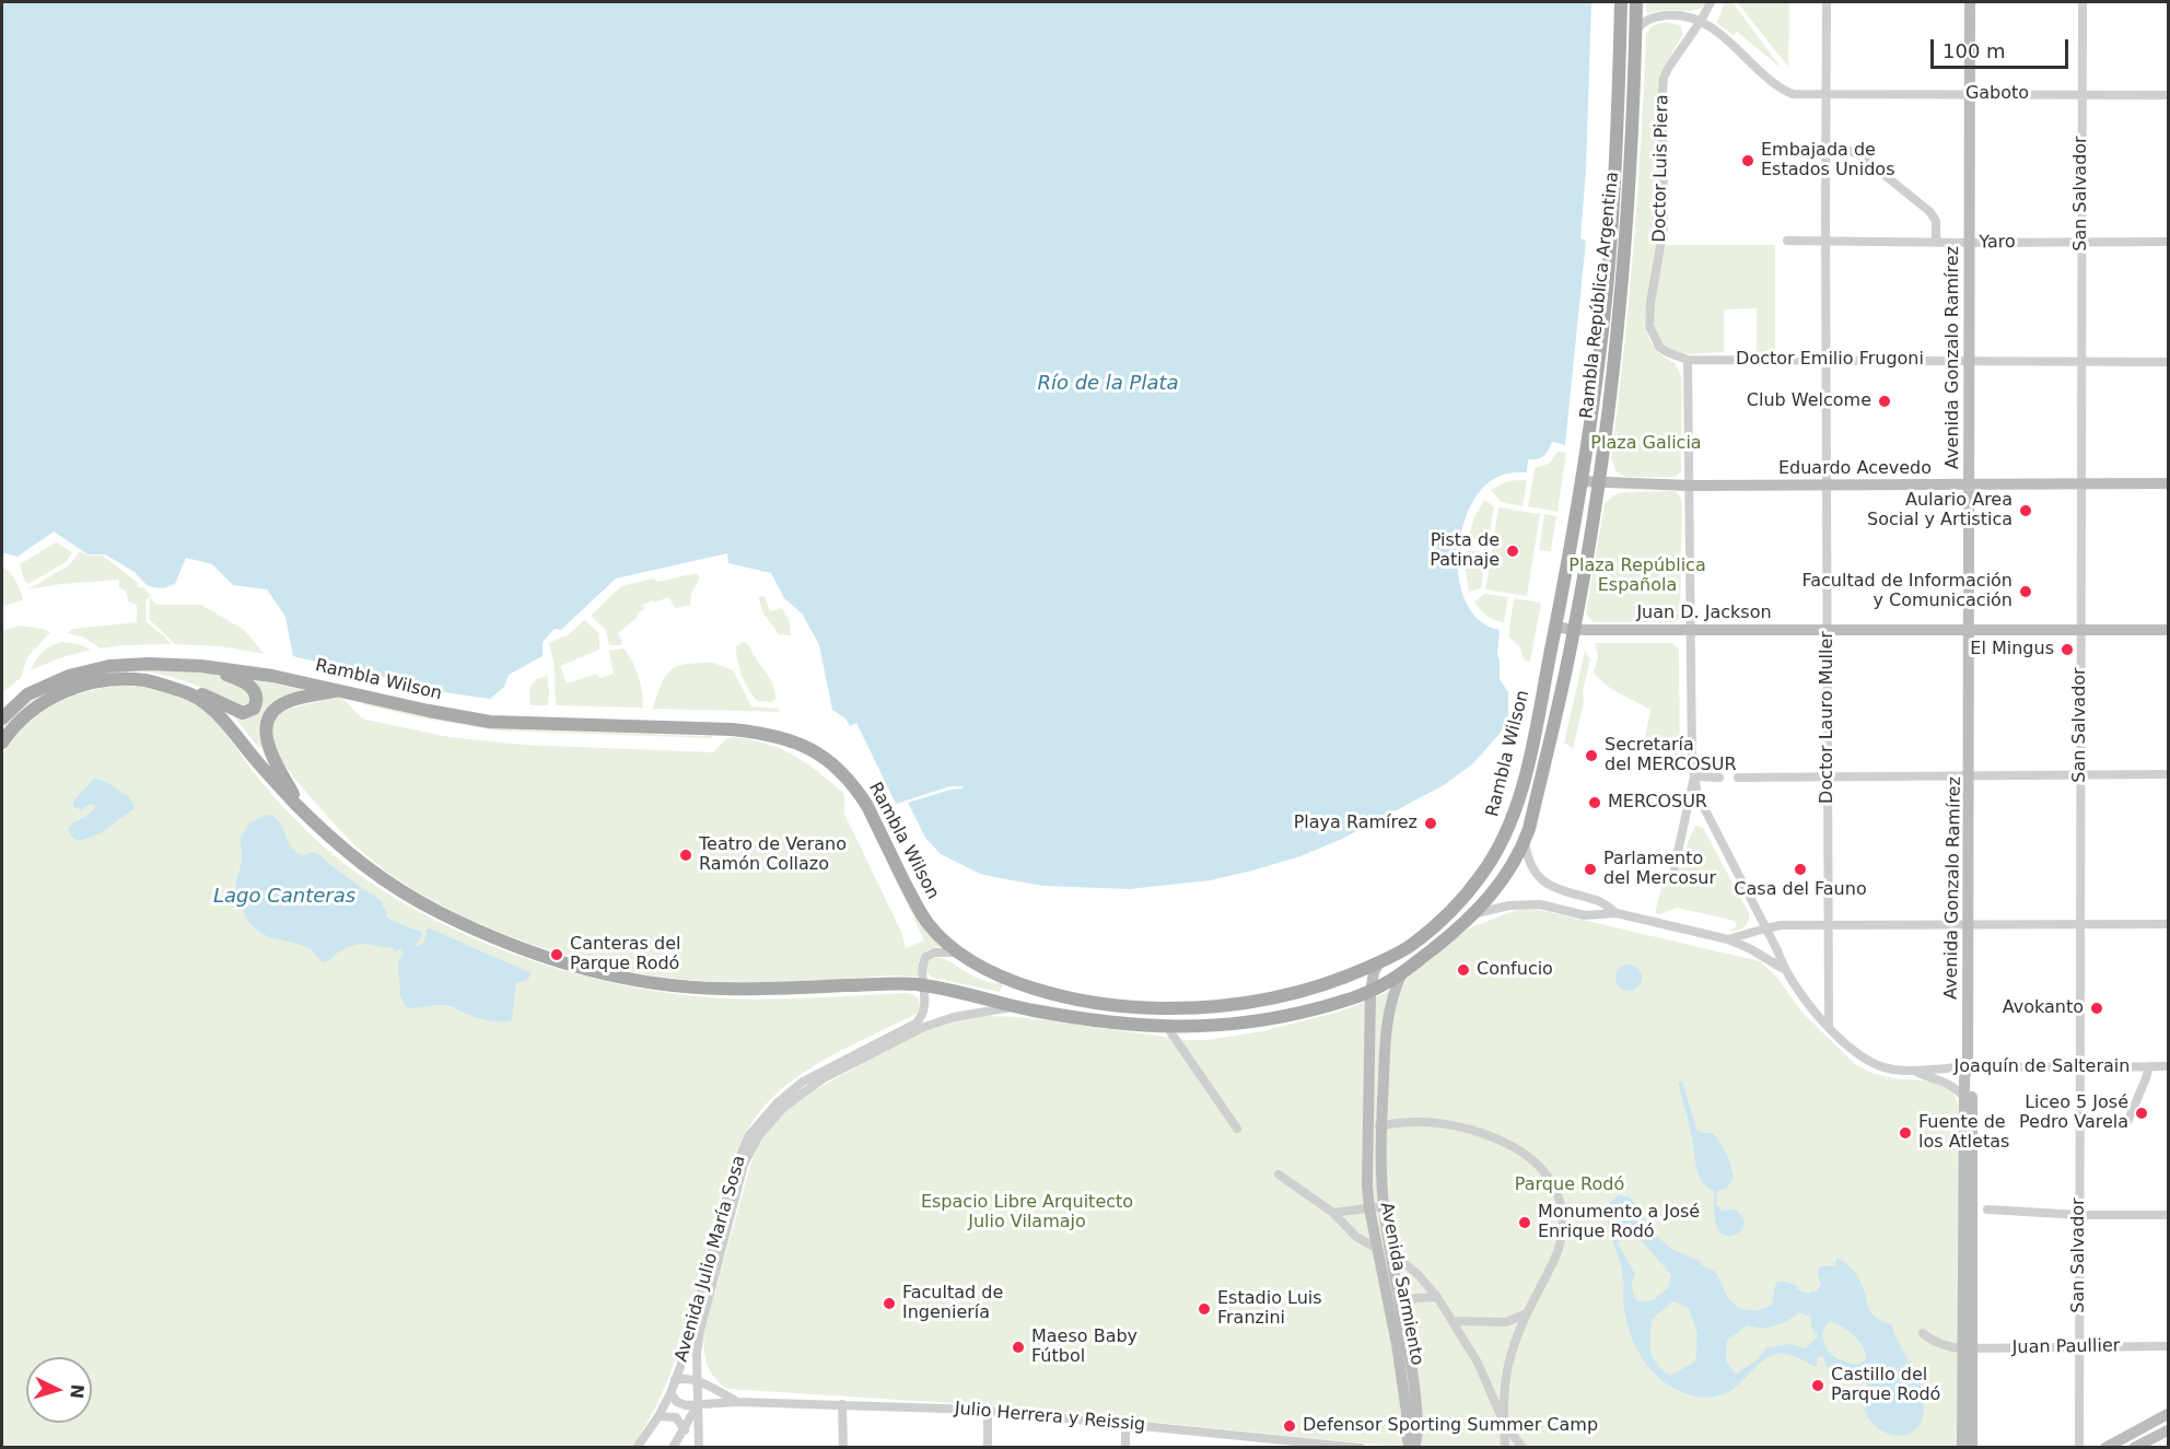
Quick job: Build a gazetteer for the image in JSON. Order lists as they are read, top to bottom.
{
  "streets": {
    "main road": ["Rambla República Argentina", "Rambla Wilson"],
    "street": [
      "Gaboto",
      "Doctor Luis Piera",
      "San Salvador",
      "Yaro",
      "Avenida Gonzalo Ramírez",
      "Doctor Emilio Frugoni",
      "Eduardo Acevedo",
      "Juan D. Jackson",
      "Doctor Lauro Muller",
      "Joaquín de Salterain",
      "Avenida Julio María Sosa",
      "Avenida Sarmiento",
      "Juan Paullier",
      "Julio Herrera y Reissig"
    ]
  },
  "crossings": [
    ["Gaboto", "Doctor Luis Piera"],
    ["Gaboto", "San Salvador"],
    ["Gaboto", "Avenida Gonzalo Ramírez"],
    ["Gaboto", "Doctor Lauro Muller"],
    ["Doctor Luis Piera", "Doctor Emilio Frugoni"],
    ["San Salvador", "Yaro"],
    ["San Salvador", "Doctor Emilio Frugoni"],
    ["San Salvador", "Eduardo Acevedo"],
    ["San Salvador", "Juan D. Jackson"],
    ["San Salvador", "Joaquín de Salterain"],
    ["San Salvador", "Juan Paullier"],
    ["Yaro", "Avenida Gonzalo Ramírez"],
    ["Yaro", "Doctor Lauro Muller"],
    ["Rambla República Argentina", "Eduardo Acevedo"],
    ["Rambla República Argentina", "Juan D. Jackson"],
    ["Rambla República Argentina", "Rambla Wilson"],
    ["Avenida Gonzalo Ramírez", "Doctor Emilio Frugoni"],
    ["Avenida Gonzalo Ramírez", "Eduardo Acevedo"],
    ["Avenida Gonzalo Ramírez", "Juan D. Jackson"],
    ["Avenida Gonzalo Ramírez", "Joaquín de Salterain"],
    ["Avenida Gonzalo Ramírez", "Juan Paullier"],
    ["Doctor Emilio Frugoni", "Doctor Lauro Muller"],
    ["Eduardo Acevedo", "Doctor Lauro Muller"],
    ["Juan D. Jackson", "Rambla Wilson"],
    ["Juan D. Jackson", "Doctor Lauro Muller"],
    ["Rambla Wilson", "Avenida Julio María Sosa"],
    ["Rambla Wilson", "Avenida Sarmiento"],
    ["Doctor Lauro Muller", "Joaquín de Salterain"],
    ["Avenida Julio María Sosa", "Julio Herrera y Reissig"]
  ],
  "water": ["Río de la Plata", "Lago Canteras"],
  "parks": [
    "Plaza Galicia",
    "Plaza República Española",
    "Parque Rodó",
    "Espacio Libre Arquitecto Julio Vilamajo"
  ],
  "places": [
    "Embajada de Estados Unidos",
    "Club Welcome",
    "Aulario Area Social y Artistica",
    "Pista de Patinaje",
    "Facultad de Información y Comunicación",
    "El Mingus",
    "Secretaría del MERCOSUR",
    "MERCOSUR",
    "Playa Ramírez",
    "Teatro de Verano Ramón Collazo",
    "Parlamento del Mercosur",
    "Casa del Fauno",
    "Canteras del Parque Rodó",
    "Confucio",
    "Avokanto",
    "Liceo 5 José Pedro Varela",
    "Fuente de los Atletas",
    "Monumento a José Enrique Rodó",
    "Facultad de Ingeniería",
    "Estadio Luis Franzini",
    "Maeso Baby Fútbol",
    "Castillo del Parque Rodó",
    "Defensor Sporting Summer Camp"
  ],
  "scale_bar": "100 m",
  "north": "right"
}
